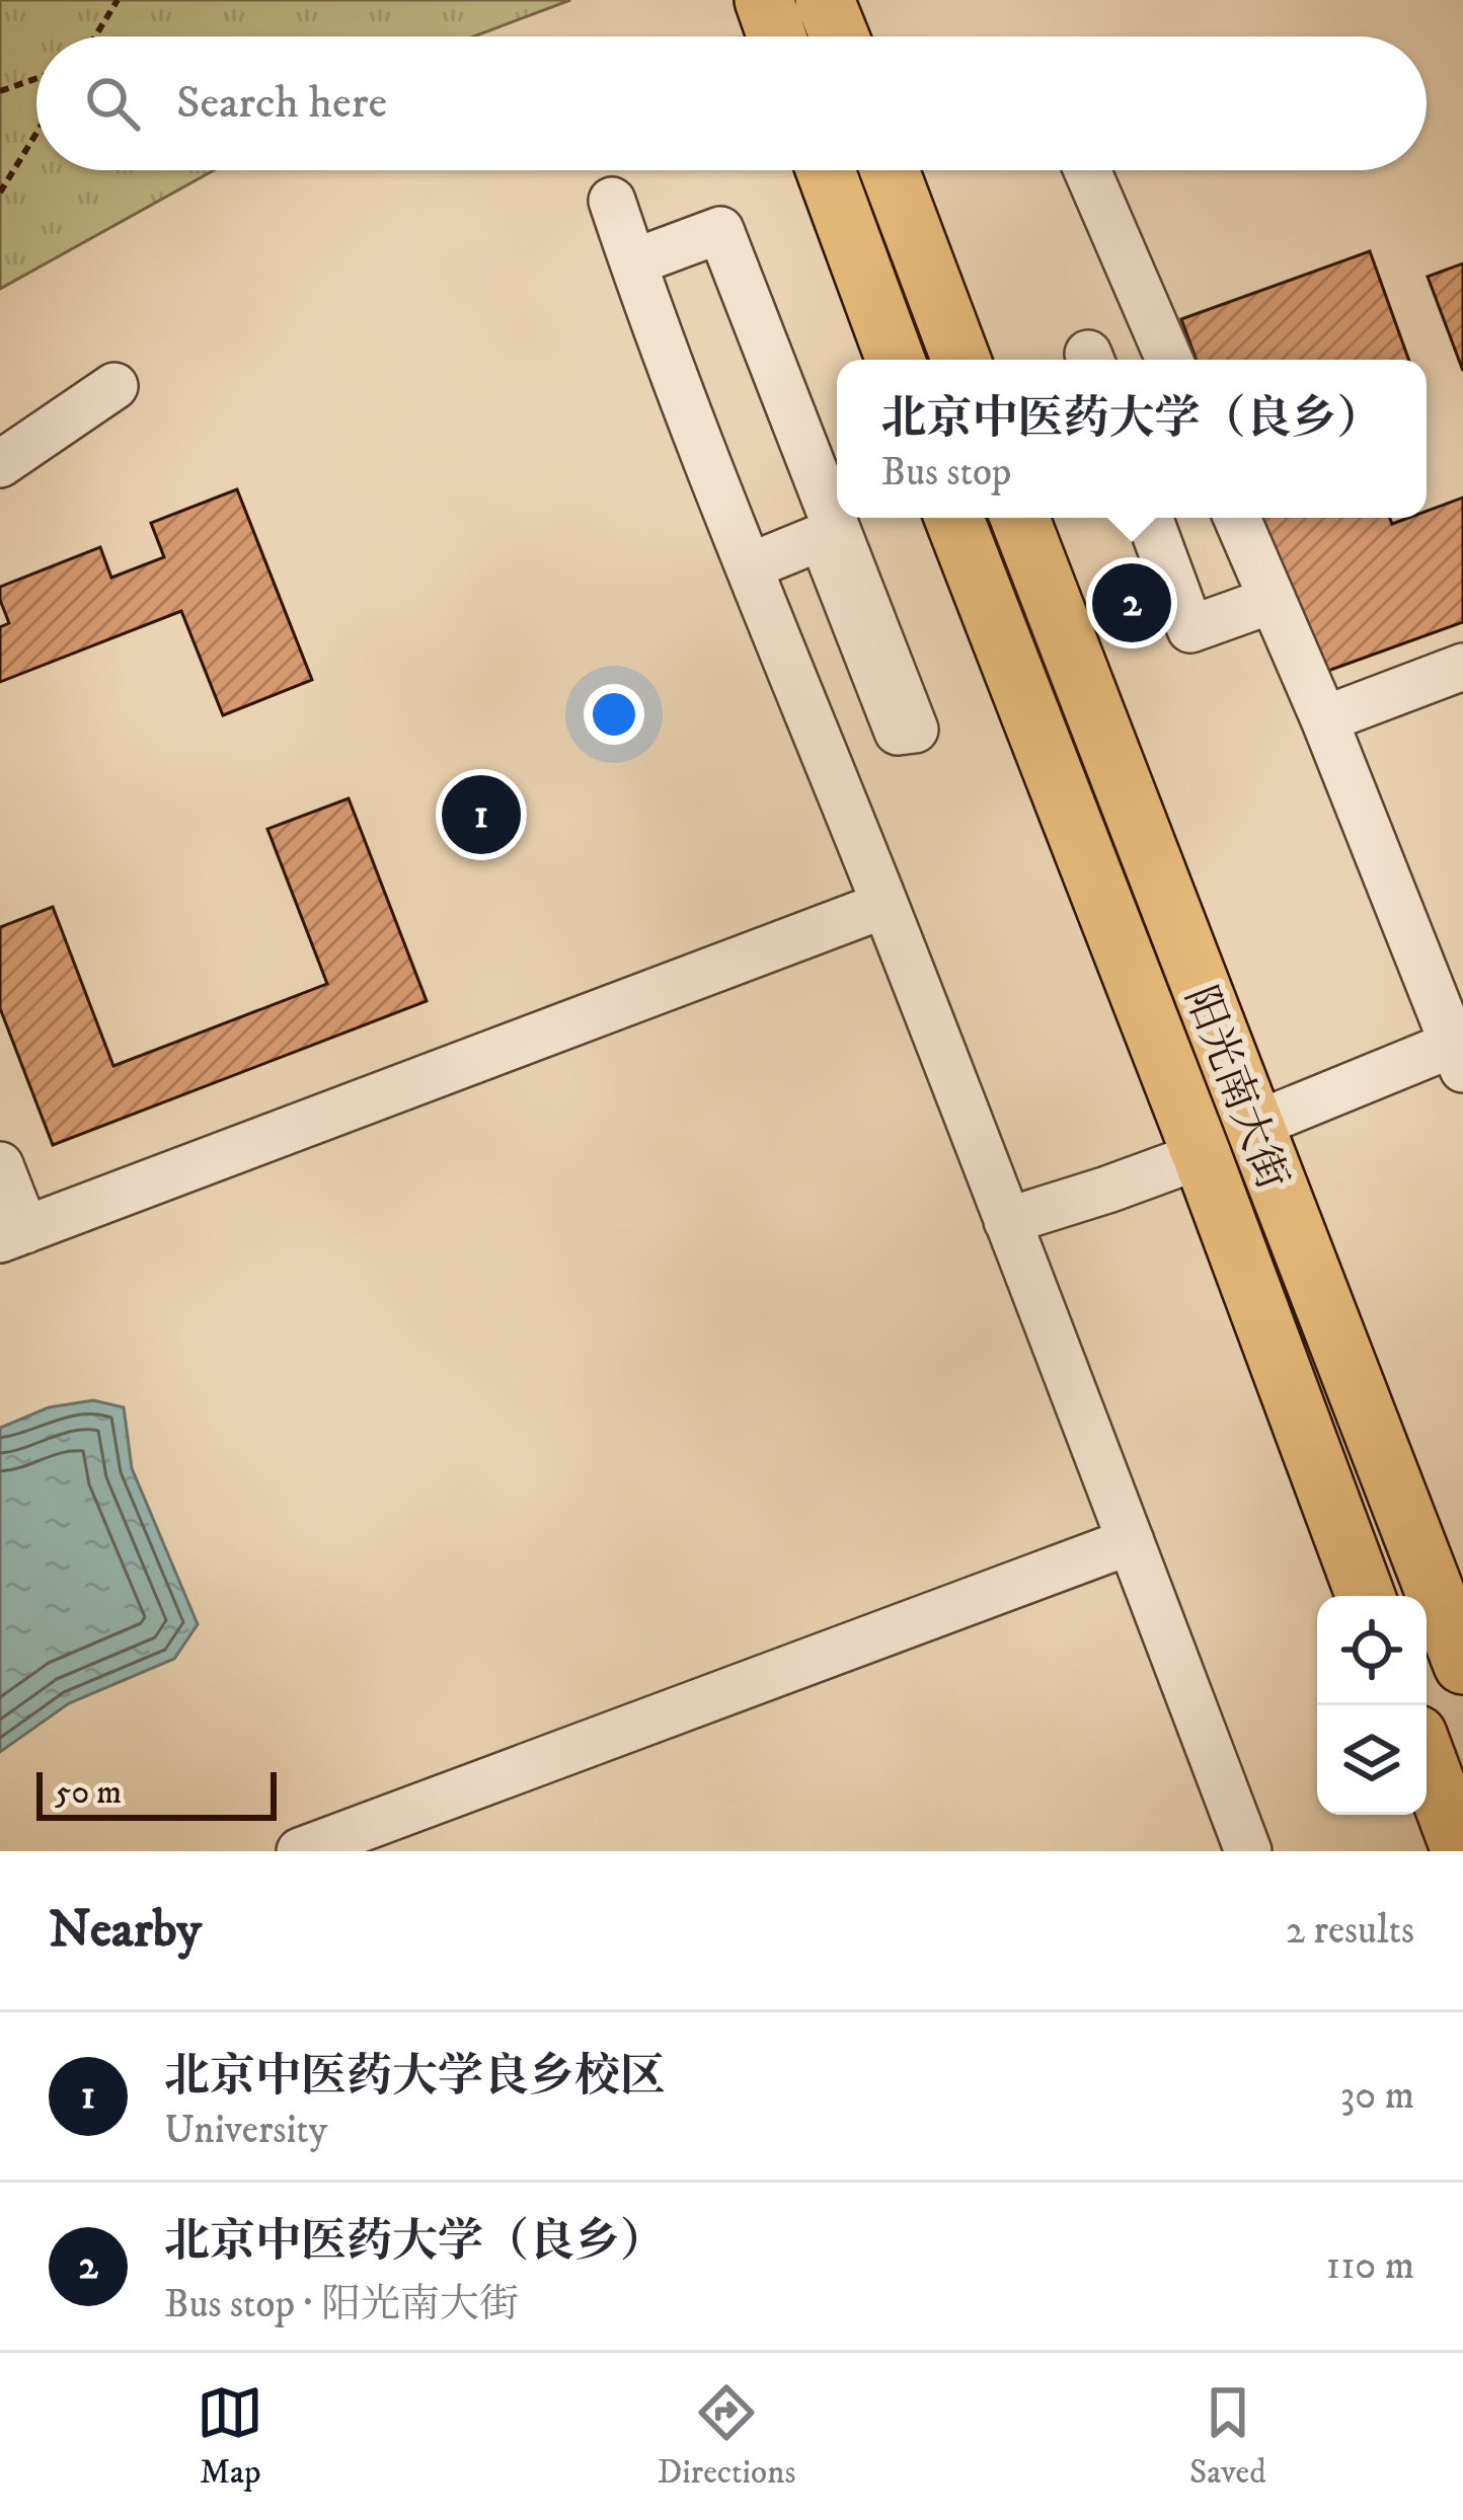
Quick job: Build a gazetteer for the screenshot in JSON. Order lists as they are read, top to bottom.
{
  "streets": {
    "main road": ["阳光南大街"]
  },
  "scale_bar": "50 m",
  "page": {
    "search": "Search here",
    "popup": ["北京中医药大学（良乡）", "Bus stop"],
    "pins": ["2", "1"],
    "scale": "50 m",
    "heading": ["Nearby", "2 results"],
    "list": [
      {
        "mark": "1",
        "name": "北京中医药大学良乡校区",
        "note": "University",
        "value": "30 m"
      },
      {
        "mark": "2",
        "name": "北京中医药大学（良乡）",
        "note": "Bus stop · 阳光南大街",
        "value": "110 m"
      }
    ],
    "nav": ["Map", "Directions", "Saved"]
  }
}
